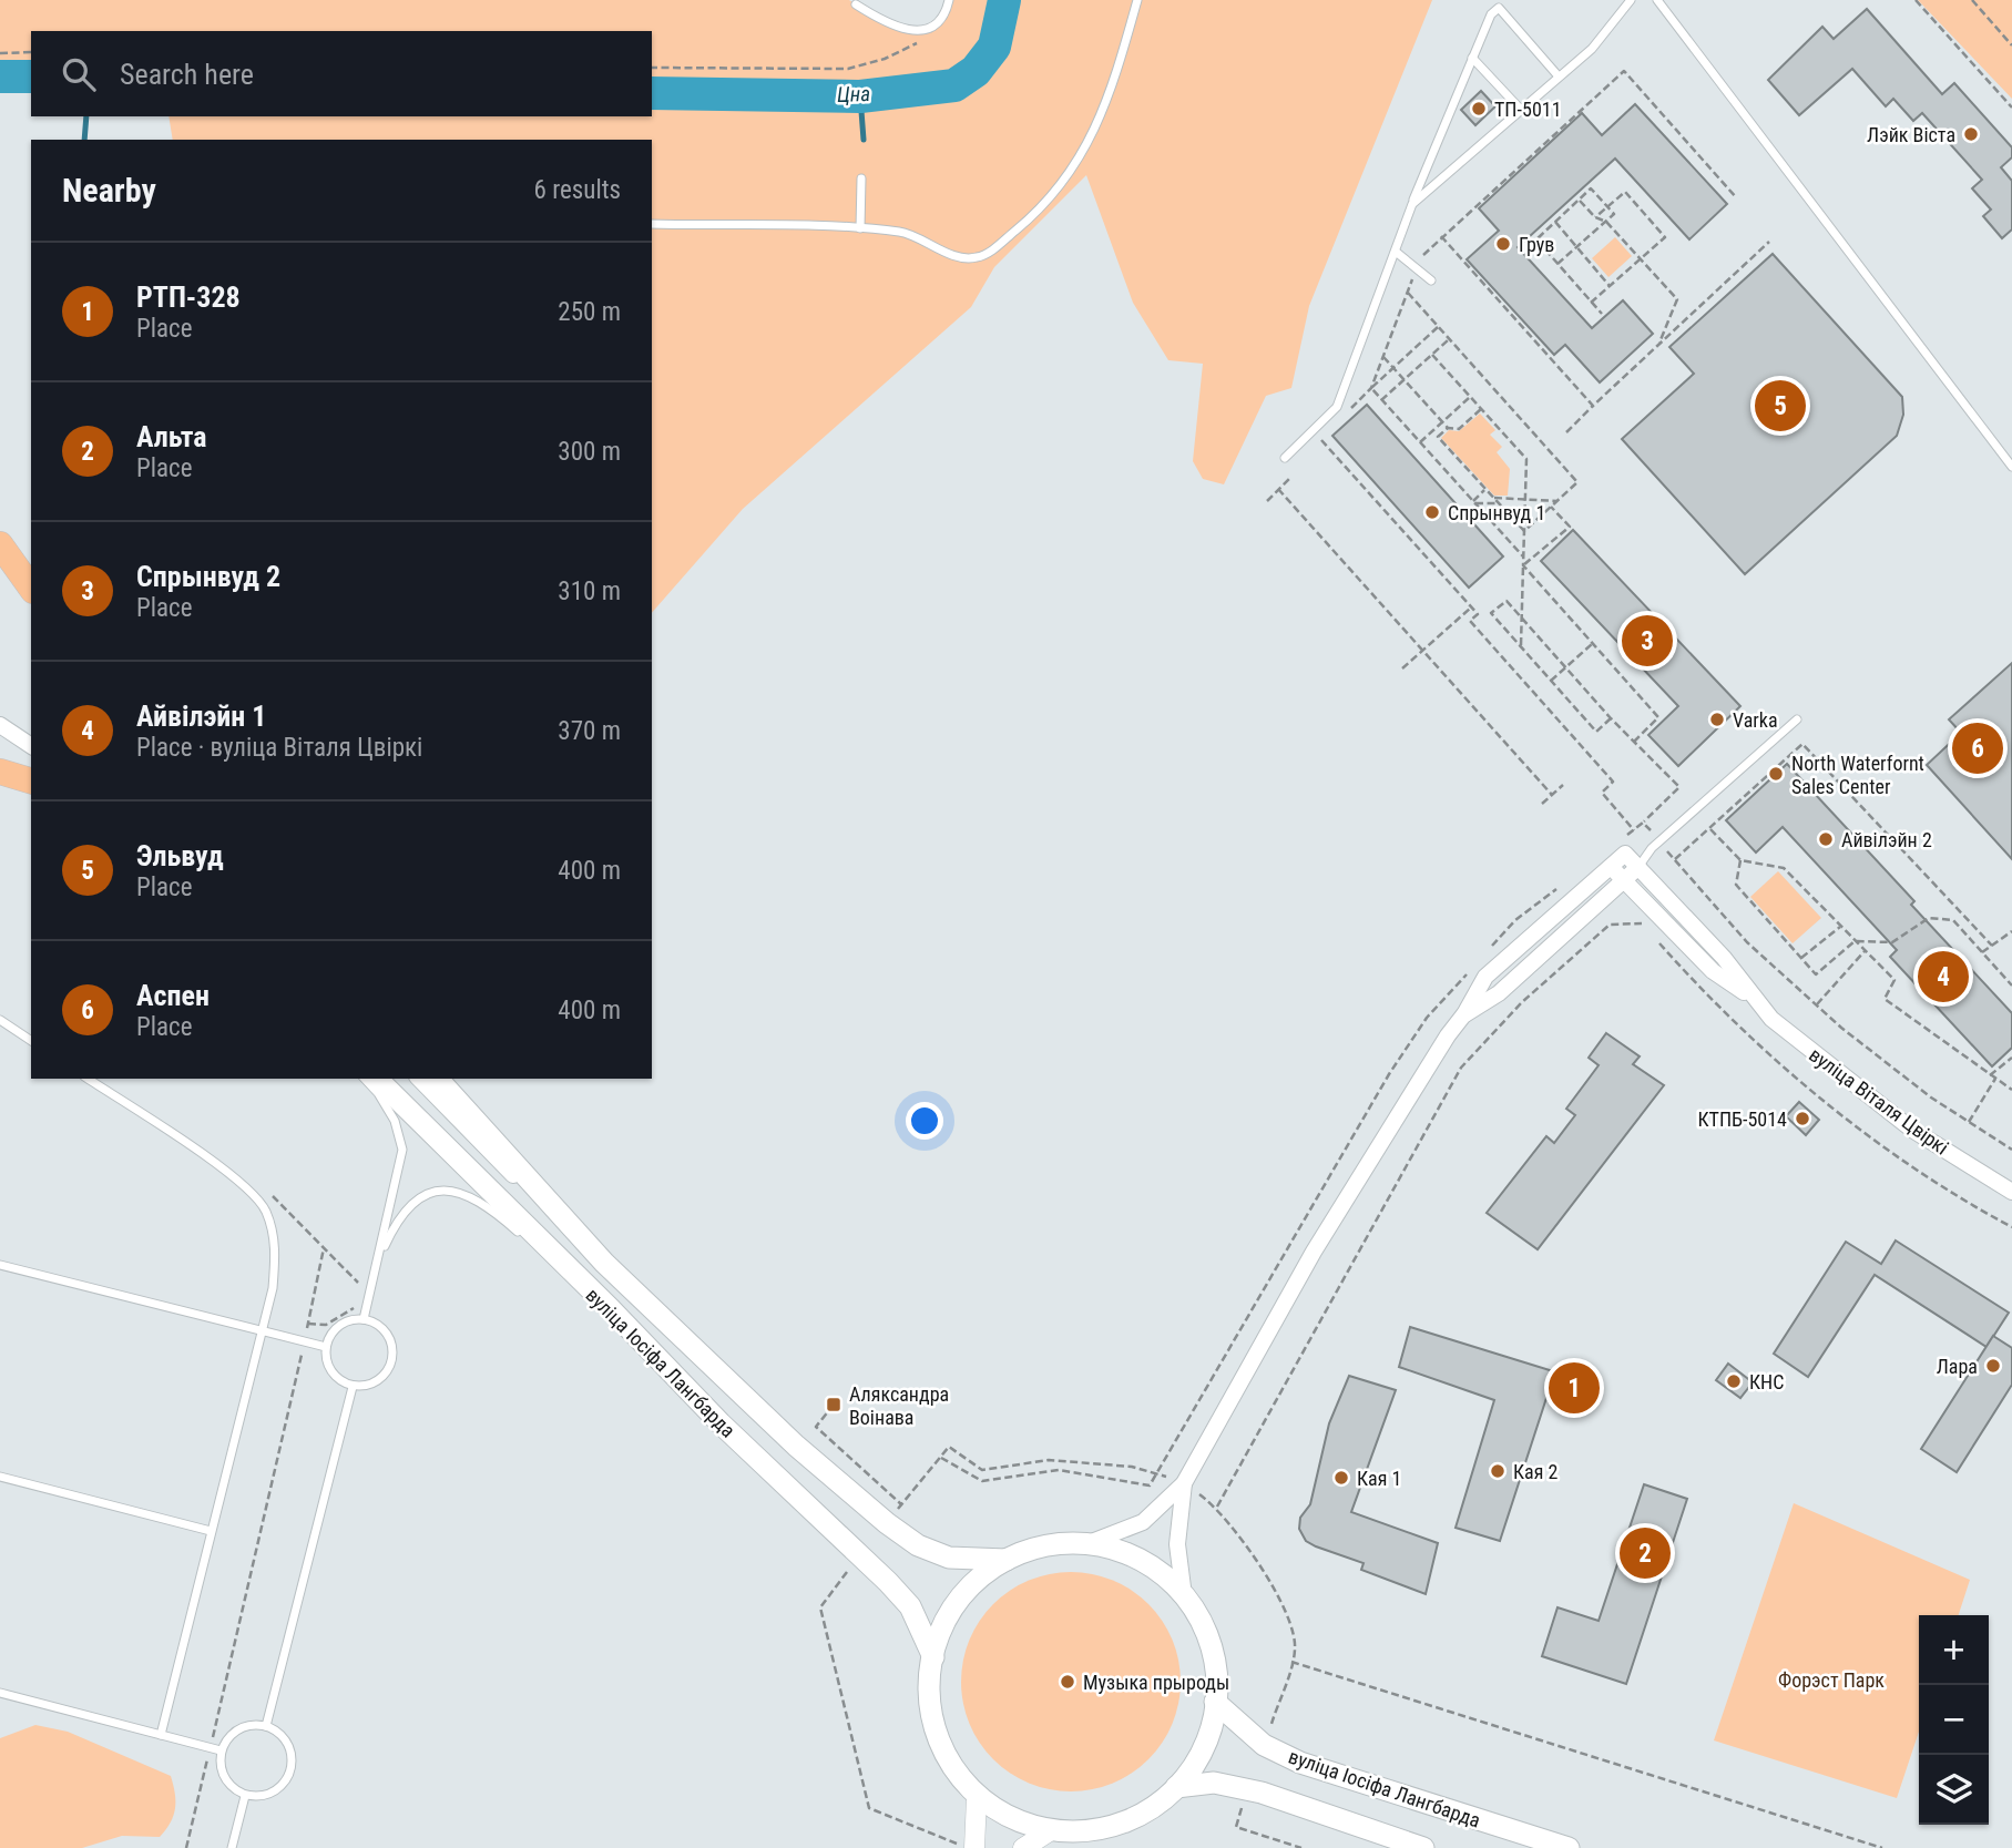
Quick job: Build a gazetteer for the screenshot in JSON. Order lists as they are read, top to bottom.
{
  "streets": {
    "main road": ["вуліца Іосіфа Лангбарда"],
    "street": ["вуліца Віталя Цвіркі"]
  },
  "water": ["Цна"],
  "parks": ["Форэст Парк"],
  "places": {
    "other": [
      "ТП-5011",
      "Лэйк Вiста",
      "Грув",
      "Спрынвуд 1",
      "Varka",
      "North Waterfornt Sales Center",
      "Айвілэйн 2",
      "КТПБ-5014",
      "Лара",
      "КНС",
      "Кая 2",
      "Кая 1",
      "Музыка прыроды"
    ],
    "transit": ["Аляксандра Воінава"]
  },
  "page": {
    "search": "Search here",
    "heading": ["Nearby", "6 results"],
    "list": [
      {
        "mark": "1",
        "name": "РТП-328",
        "note": "Place",
        "value": "250 m"
      },
      {
        "mark": "2",
        "name": "Альта",
        "note": "Place",
        "value": "300 m"
      },
      {
        "mark": "3",
        "name": "Спрынвуд 2",
        "note": "Place",
        "value": "310 m"
      },
      {
        "mark": "4",
        "name": "Айвілэйн 1",
        "note": "Place · вуліца Віталя Цвіркі",
        "value": "370 m"
      },
      {
        "mark": "5",
        "name": "Эльвуд",
        "note": "Place",
        "value": "400 m"
      },
      {
        "mark": "6",
        "name": "Аспен",
        "note": "Place",
        "value": "400 m"
      }
    ],
    "pins": [
      "5",
      "3",
      "6",
      "4",
      "1",
      "2"
    ],
    "map_buttons": ["+", "−"]
  }
}
